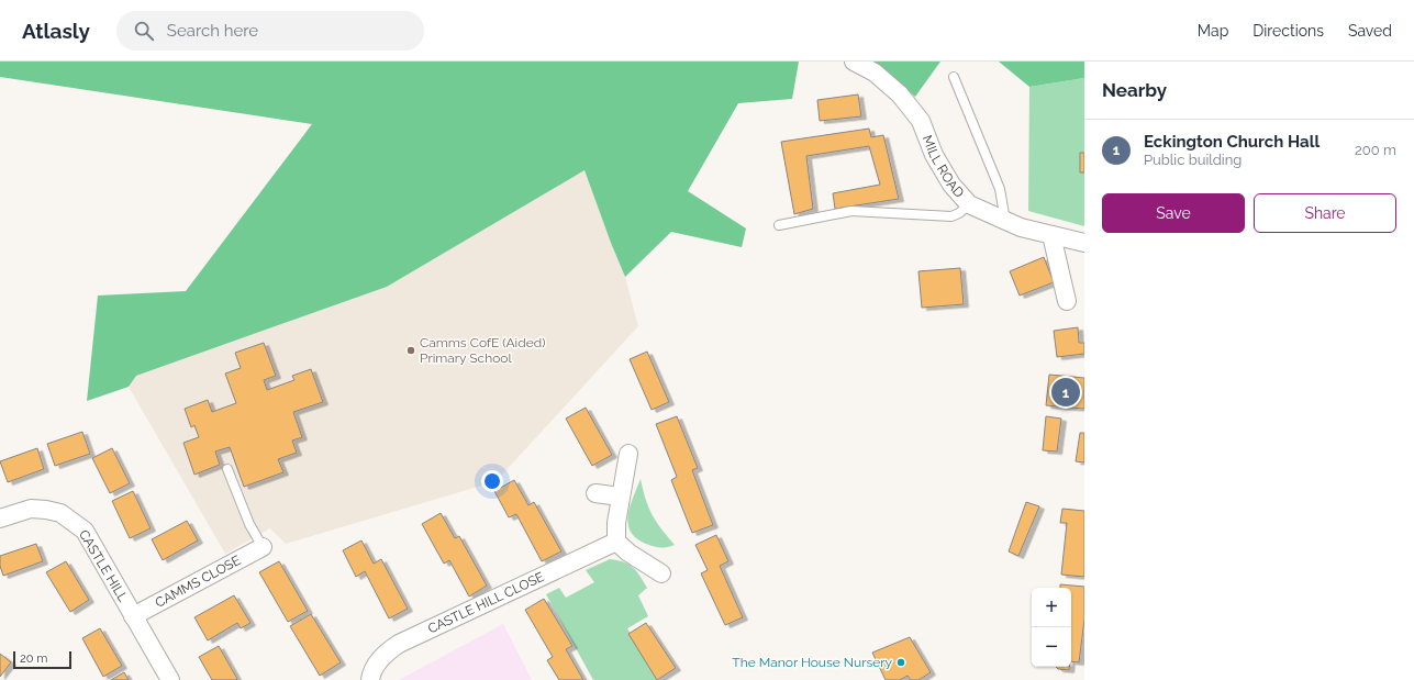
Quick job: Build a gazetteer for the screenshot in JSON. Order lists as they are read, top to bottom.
{
  "streets": {
    "street": [
      "MILL ROAD",
      "CASTLE HILL",
      "CAMMS CLOSE",
      "CASTLE HILL CLOSE"
    ]
  },
  "crossings": [
    ["CASTLE HILL", "CAMMS CLOSE"]
  ],
  "places": ["Camms CofE (Aided) Primary School", "The Manor House Nursery"],
  "scale_bar": "20 m",
  "page": {
    "header": "Atlasly",
    "search": "Search here",
    "nav": ["Map", "Directions", "Saved"],
    "heading": "Nearby",
    "list": [
      {
        "mark": "1",
        "name": "Eckington Church Hall",
        "note": "Public building",
        "value": "200 m"
      }
    ],
    "buttons": ["Save", "Share"],
    "pins": "1",
    "map_buttons": ["+", "−"],
    "scale": "20 m"
  }
}
